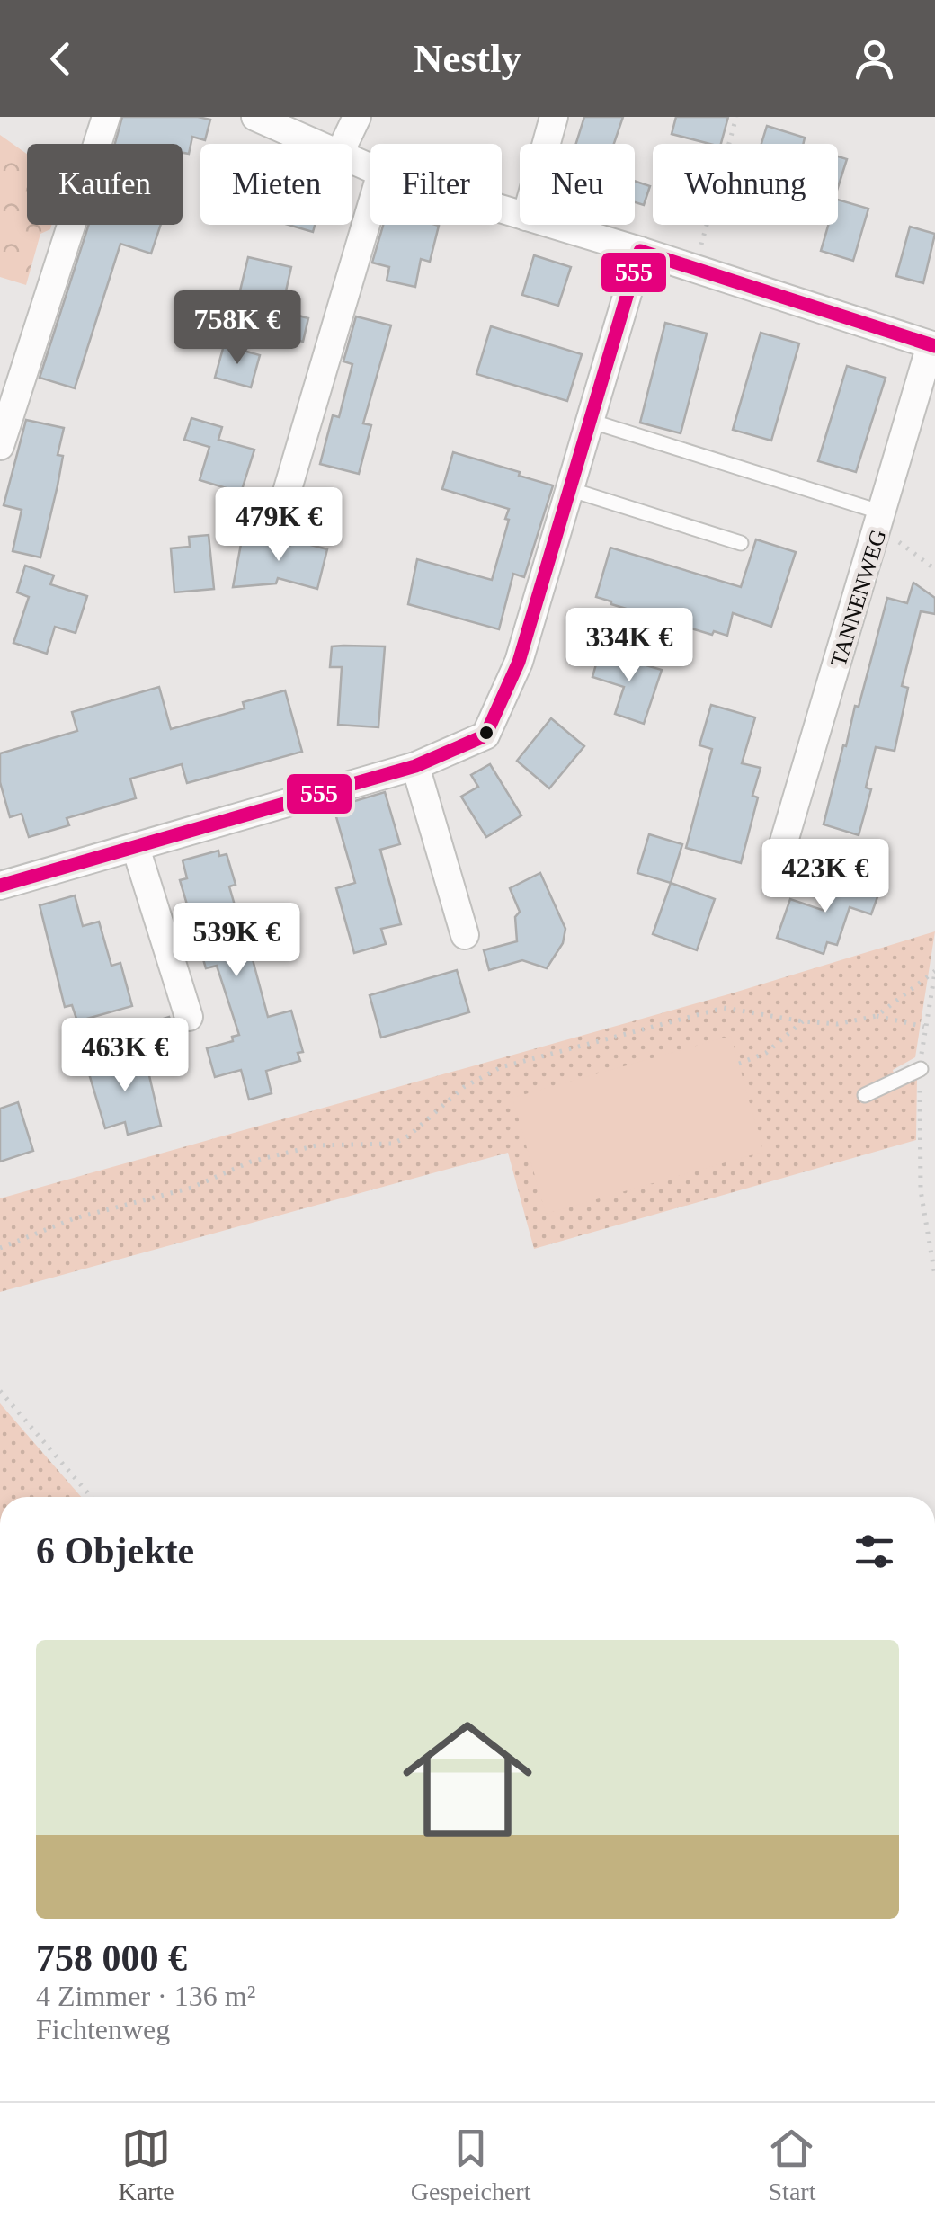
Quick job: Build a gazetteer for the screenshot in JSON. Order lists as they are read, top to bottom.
{
  "streets": {
    "street": ["TANNENWEG"]
  },
  "lines": ["transit line 555"],
  "page": {
    "header": "Nestly",
    "chip": [
      "Kaufen",
      "Mieten",
      "Filter",
      "Neu",
      "Wohnung"
    ],
    "price": [
      "758K €",
      "479K €",
      "334K €",
      "423K €",
      "539K €",
      "463K €"
    ],
    "heading": "6 Objekte",
    "list": [
      {
        "name": "758 000 €",
        "note": "4 Zimmer · 136 m² · Fichtenweg"
      }
    ],
    "tabs": ["Karte", "Gespeichert", "Start"]
  }
}
